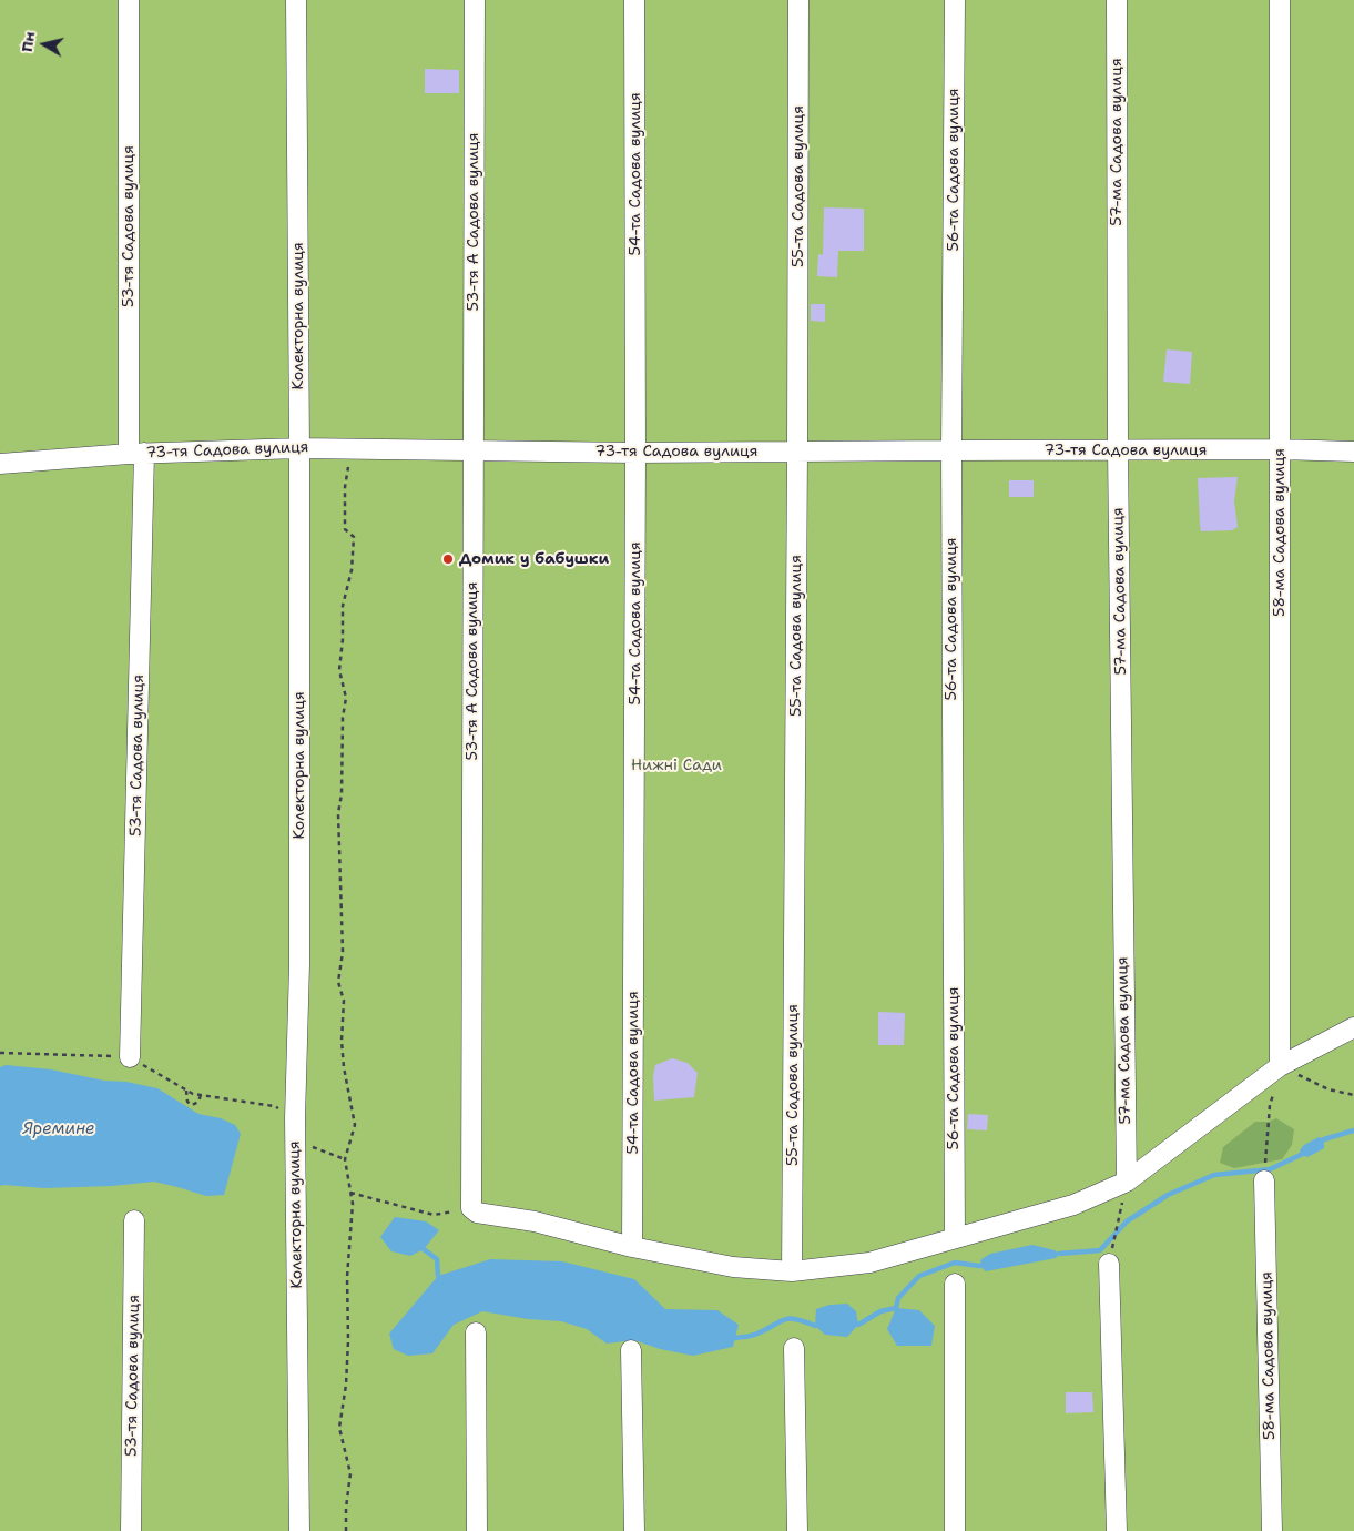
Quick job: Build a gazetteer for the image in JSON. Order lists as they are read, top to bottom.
{
  "streets": {
    "street": [
      "57-ма Садова вулиця",
      "56-та Садова вулиця",
      "54-та Садова вулиця",
      "55-та Садова вулиця",
      "53-тя А Садова вулиця",
      "53-тя Садова вулиця",
      "Колекторна вулиця",
      "73-тя Садова вулиця",
      "58-ма Садова вулиця"
    ]
  },
  "crossings": [
    ["57-ма Садова вулиця", "73-тя Садова вулиця"],
    ["56-та Садова вулиця", "73-тя Садова вулиця"],
    ["54-та Садова вулиця", "73-тя Садова вулиця"],
    ["55-та Садова вулиця", "73-тя Садова вулиця"],
    ["53-тя А Садова вулиця", "73-тя Садова вулиця"],
    ["53-тя Садова вулиця", "73-тя Садова вулиця"],
    ["Колекторна вулиця", "73-тя Садова вулиця"],
    ["73-тя Садова вулиця", "58-ма Садова вулиця"]
  ],
  "water": ["Яремине"],
  "parks": ["Нижні Сади"],
  "places": ["Домик у бабушки"],
  "north": "left"
}
